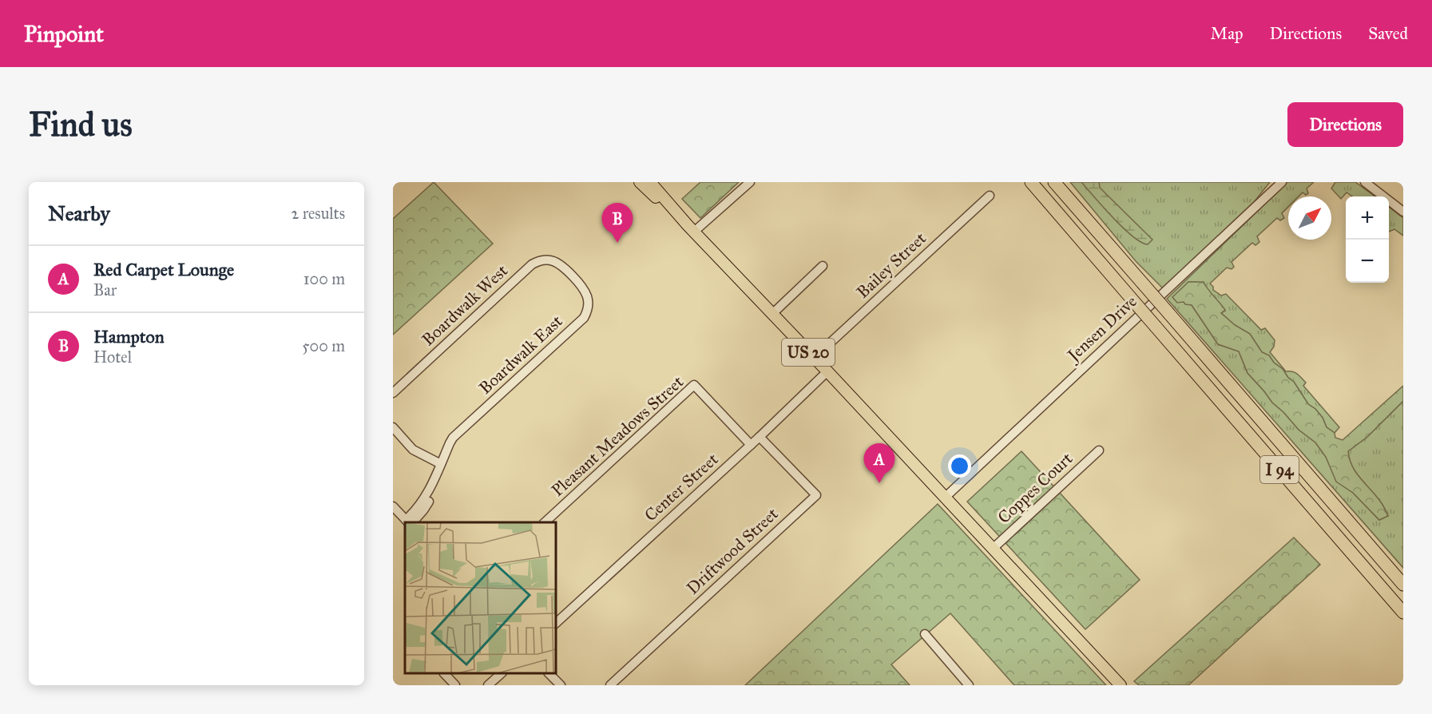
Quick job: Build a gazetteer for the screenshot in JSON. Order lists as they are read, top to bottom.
{
  "streets": {
    "highway": ["I 94"],
    "main road": ["US 20"],
    "street": [
      "Bailey Street",
      "Boardwalk West",
      "Jensen Drive",
      "Boardwalk East",
      "Pleasant Meadows Street",
      "Center Street",
      "Coppes Court",
      "Driftwood Street"
    ]
  },
  "crossings": [
    ["Bailey Street", "US 20"],
    ["Boardwalk West", "Boardwalk East"],
    ["Jensen Drive", "US 20"],
    ["US 20", "Center Street"],
    ["US 20", "Coppes Court"],
    ["Pleasant Meadows Street", "Center Street"],
    ["Center Street", "Driftwood Street"]
  ],
  "north": "top right",
  "page": {
    "header": "Pinpoint",
    "nav": ["Map", "Directions", "Saved"],
    "buttons": "Directions",
    "title": "Find us",
    "heading": ["Nearby", "2 results"],
    "map_buttons": ["+", "−"],
    "pins": ["B", "A"],
    "list": [
      {
        "mark": "A",
        "name": "Red Carpet Lounge",
        "note": "Bar",
        "value": "100 m"
      },
      {
        "mark": "B",
        "name": "Hampton",
        "note": "Hotel",
        "value": "500 m"
      }
    ]
  }
}
